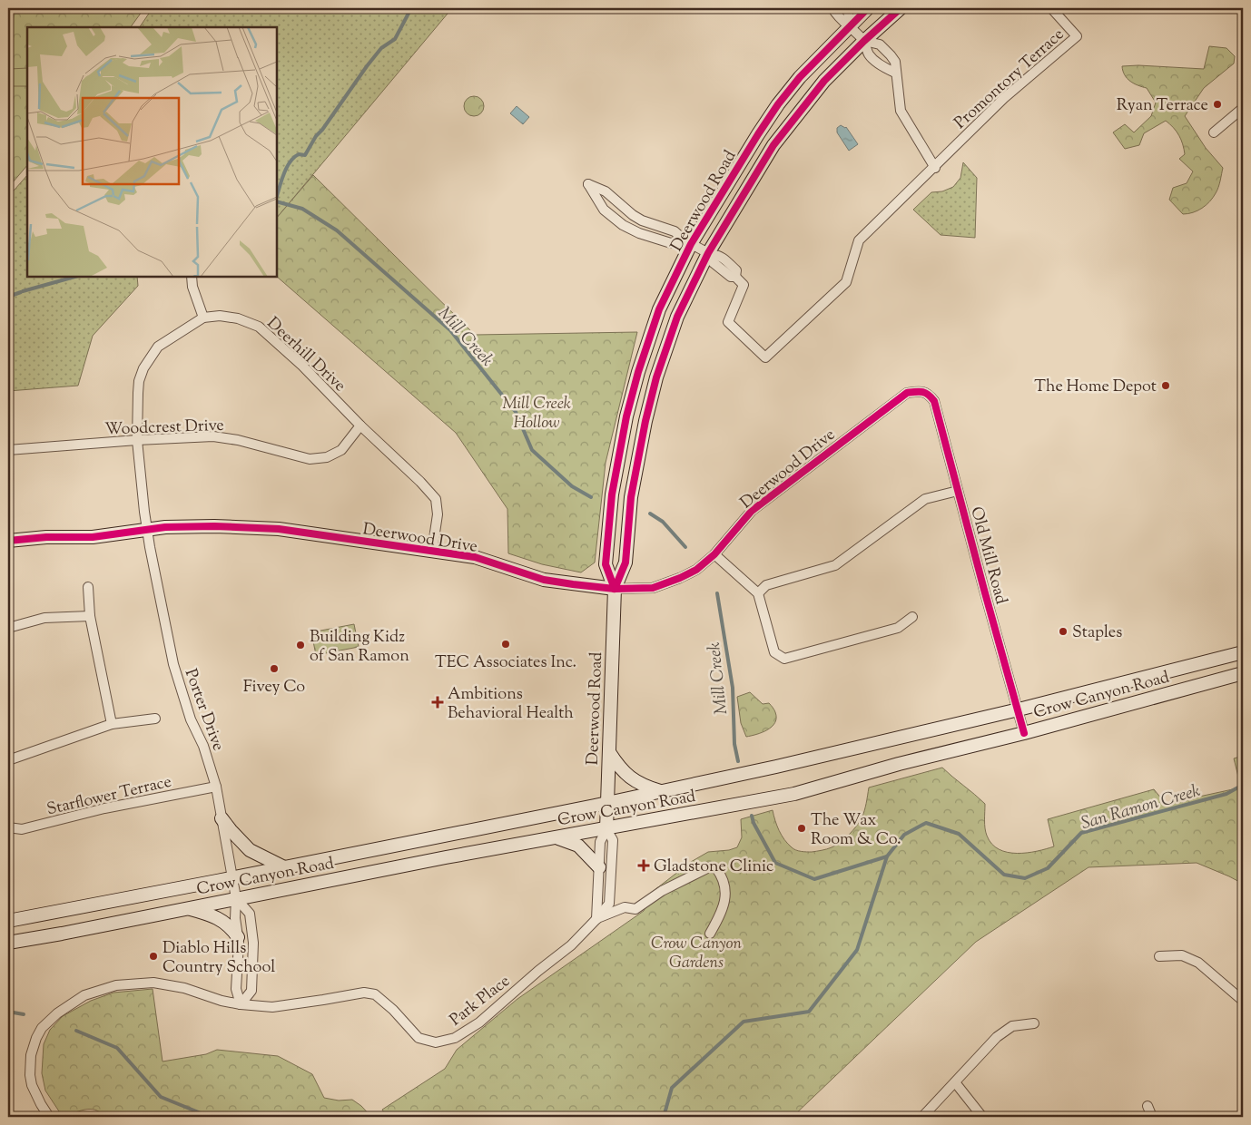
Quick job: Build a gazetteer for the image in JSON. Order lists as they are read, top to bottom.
{
  "streets": {
    "main road": ["Deerwood Road", "Deerwood Drive", "Crow Canyon Road"],
    "street": [
      "Promontory Terrace",
      "Deerhill Drive",
      "Woodcrest Drive",
      "Old Mill Road",
      "Porter Drive",
      "Starflower Terrace",
      "Park Place"
    ]
  },
  "crossings": [
    ["Promontory Terrace", "Deerwood Road"],
    ["Deerwood Road", "Deerwood Drive"],
    ["Deerwood Road", "Crow Canyon Road"],
    ["Deerwood Road", "Park Place"],
    ["Deerhill Drive", "Woodcrest Drive"],
    ["Deerhill Drive", "Deerwood Drive"],
    ["Deerhill Drive", "Porter Drive"],
    ["Deerwood Drive", "Old Mill Road"],
    ["Deerwood Drive", "Porter Drive"],
    ["Old Mill Road", "Crow Canyon Road"],
    ["Crow Canyon Road", "Porter Drive"],
    ["Crow Canyon Road", "Park Place"],
    ["Porter Drive", "Starflower Terrace"]
  ],
  "water": ["Mill Creek", "San Ramon Creek"],
  "parks": ["Mill Creek Hollow", "Crow Canyon Gardens"],
  "places": {
    "other": [
      "Ryan Terrace",
      "The Home Depot",
      "Staples",
      "TEC Associates Inc.",
      "Building Kidz of San Ramon",
      "Fivey Co",
      "The Wax Room & Co.",
      "Diablo Hills Country School"
    ],
    "health": ["Ambitions Behavioral Health", "Gladstone Clinic"]
  }
}
